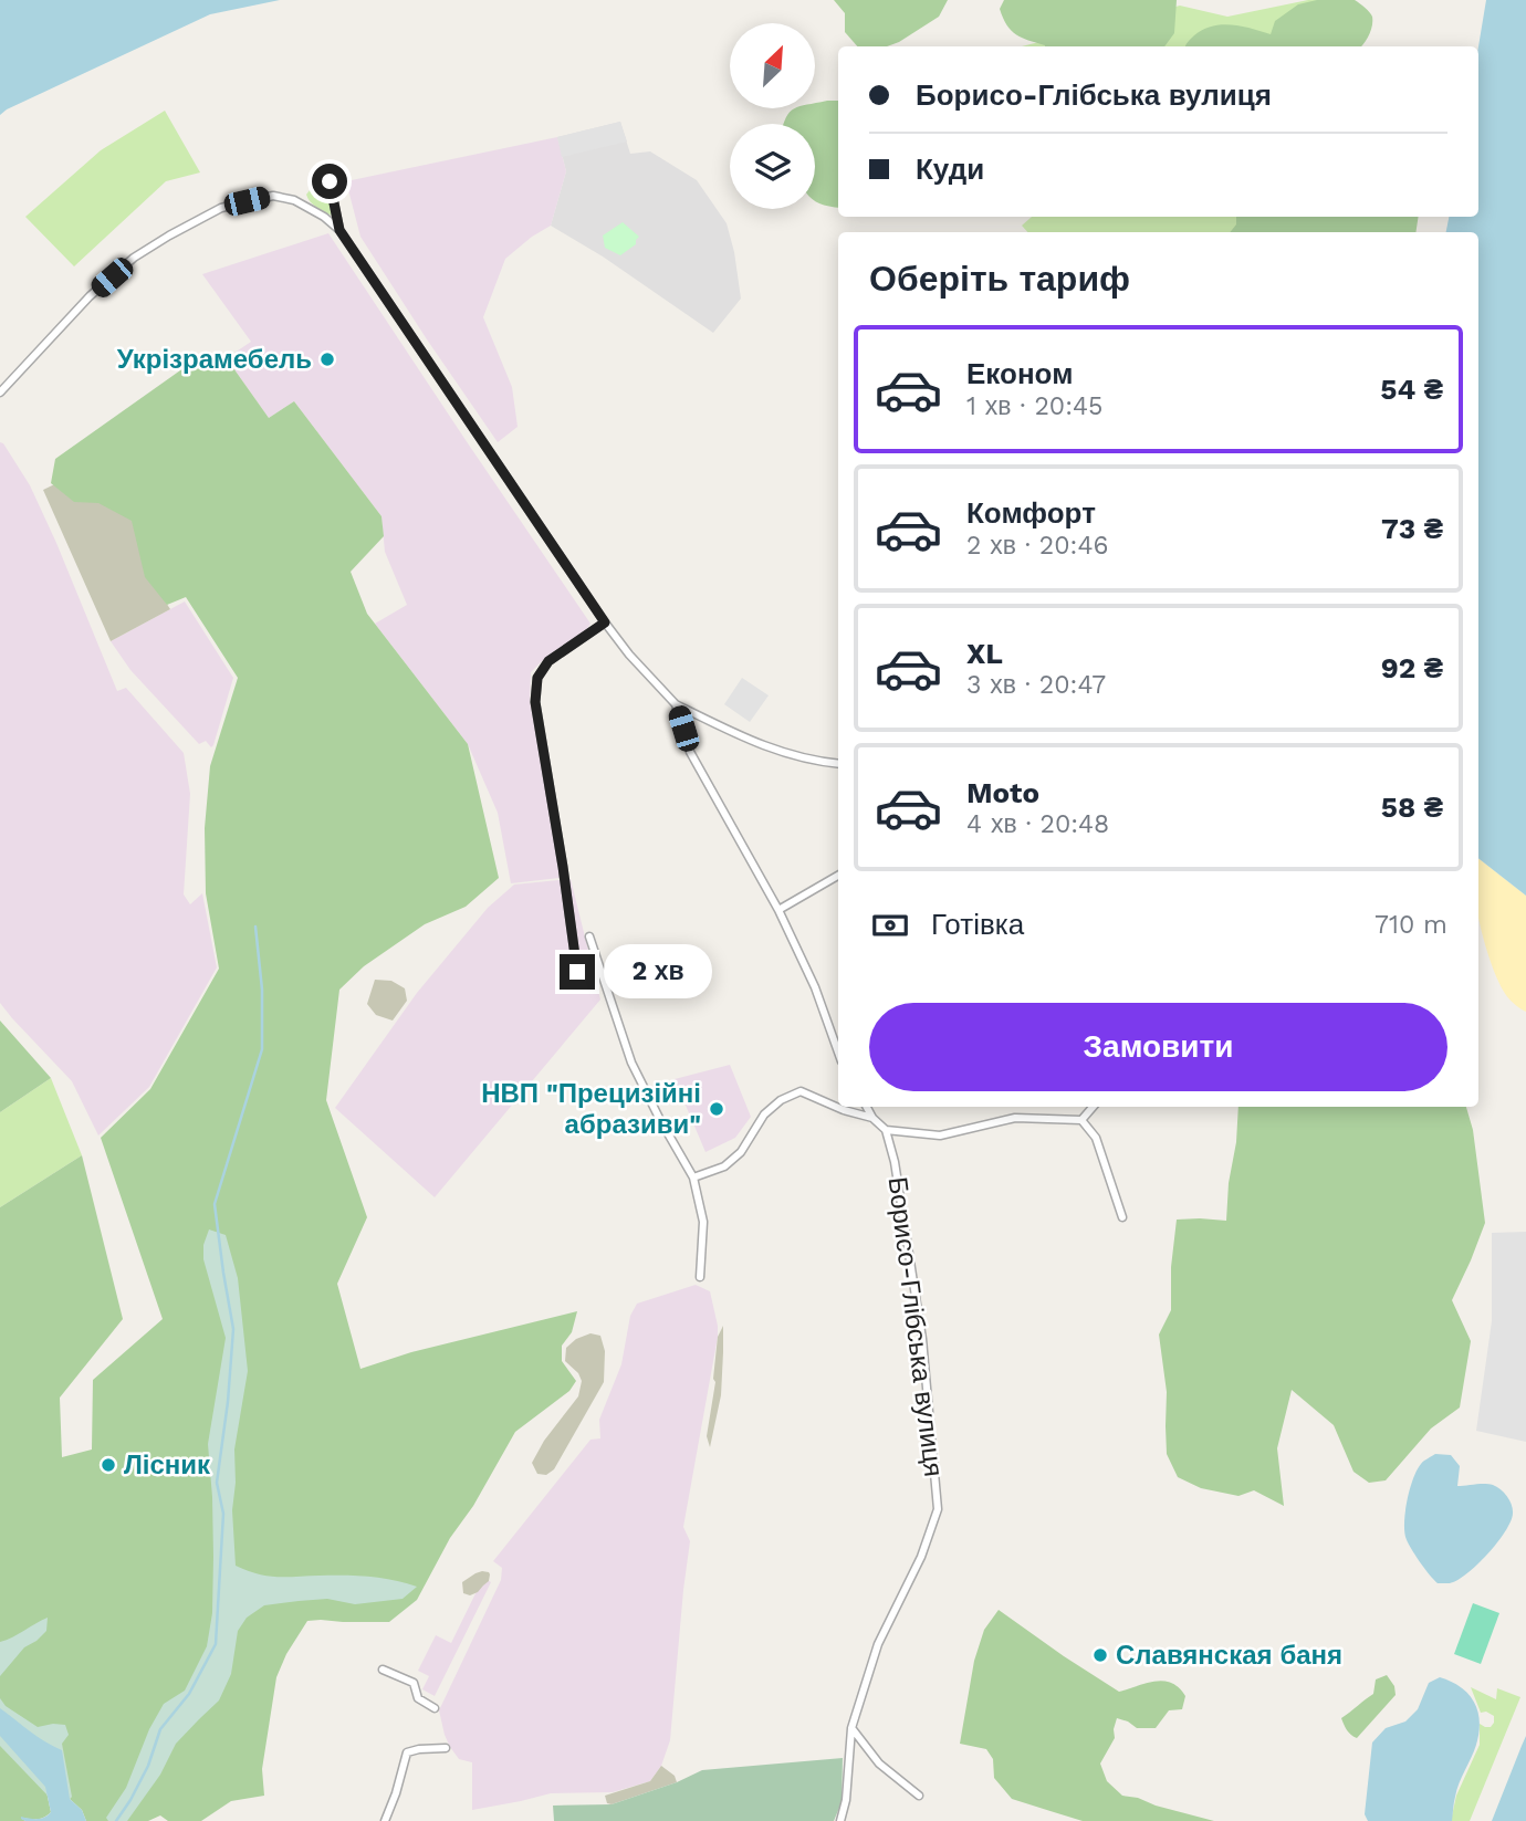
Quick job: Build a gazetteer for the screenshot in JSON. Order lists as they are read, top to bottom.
{
  "streets": {
    "street": ["Борисо-Глібська вулиця"]
  },
  "places": [
    "Укрізрамебель",
    "НВП \"Прецизійні абразиви\"",
    "Лісник",
    "Славянская баня"
  ],
  "north": "top right",
  "page": {
    "banner": ["Борисо-Глібська вулиця", "Куди"],
    "heading": "Оберіть тариф",
    "list": [
      {
        "name": "Економ",
        "note": "1 хв · 20:45",
        "value": "54 ₴"
      },
      {
        "name": "Комфорт",
        "note": "2 хв · 20:46",
        "value": "73 ₴"
      },
      {
        "name": "XL",
        "note": "3 хв · 20:47",
        "value": "92 ₴"
      },
      {
        "name": "Moto",
        "note": "4 хв · 20:48",
        "value": "58 ₴"
      }
    ],
    "pay": ["Готівка", "710 m"],
    "bubble": "2 хв",
    "buttons": "Замовити"
  }
}
